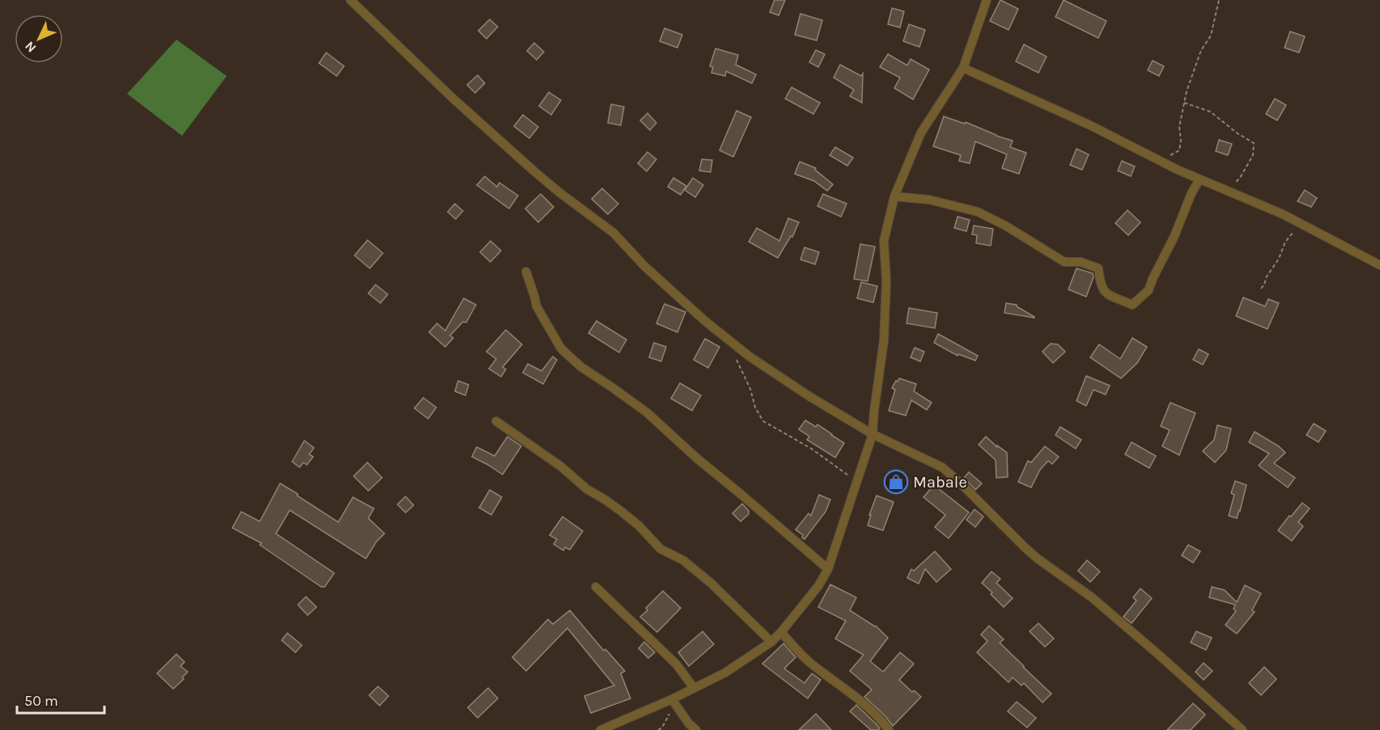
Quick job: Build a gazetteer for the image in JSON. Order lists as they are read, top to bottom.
{
  "places": {
    "shop": ["Mabale"]
  },
  "scale_bar": "50 m",
  "north": "bottom left"
}
